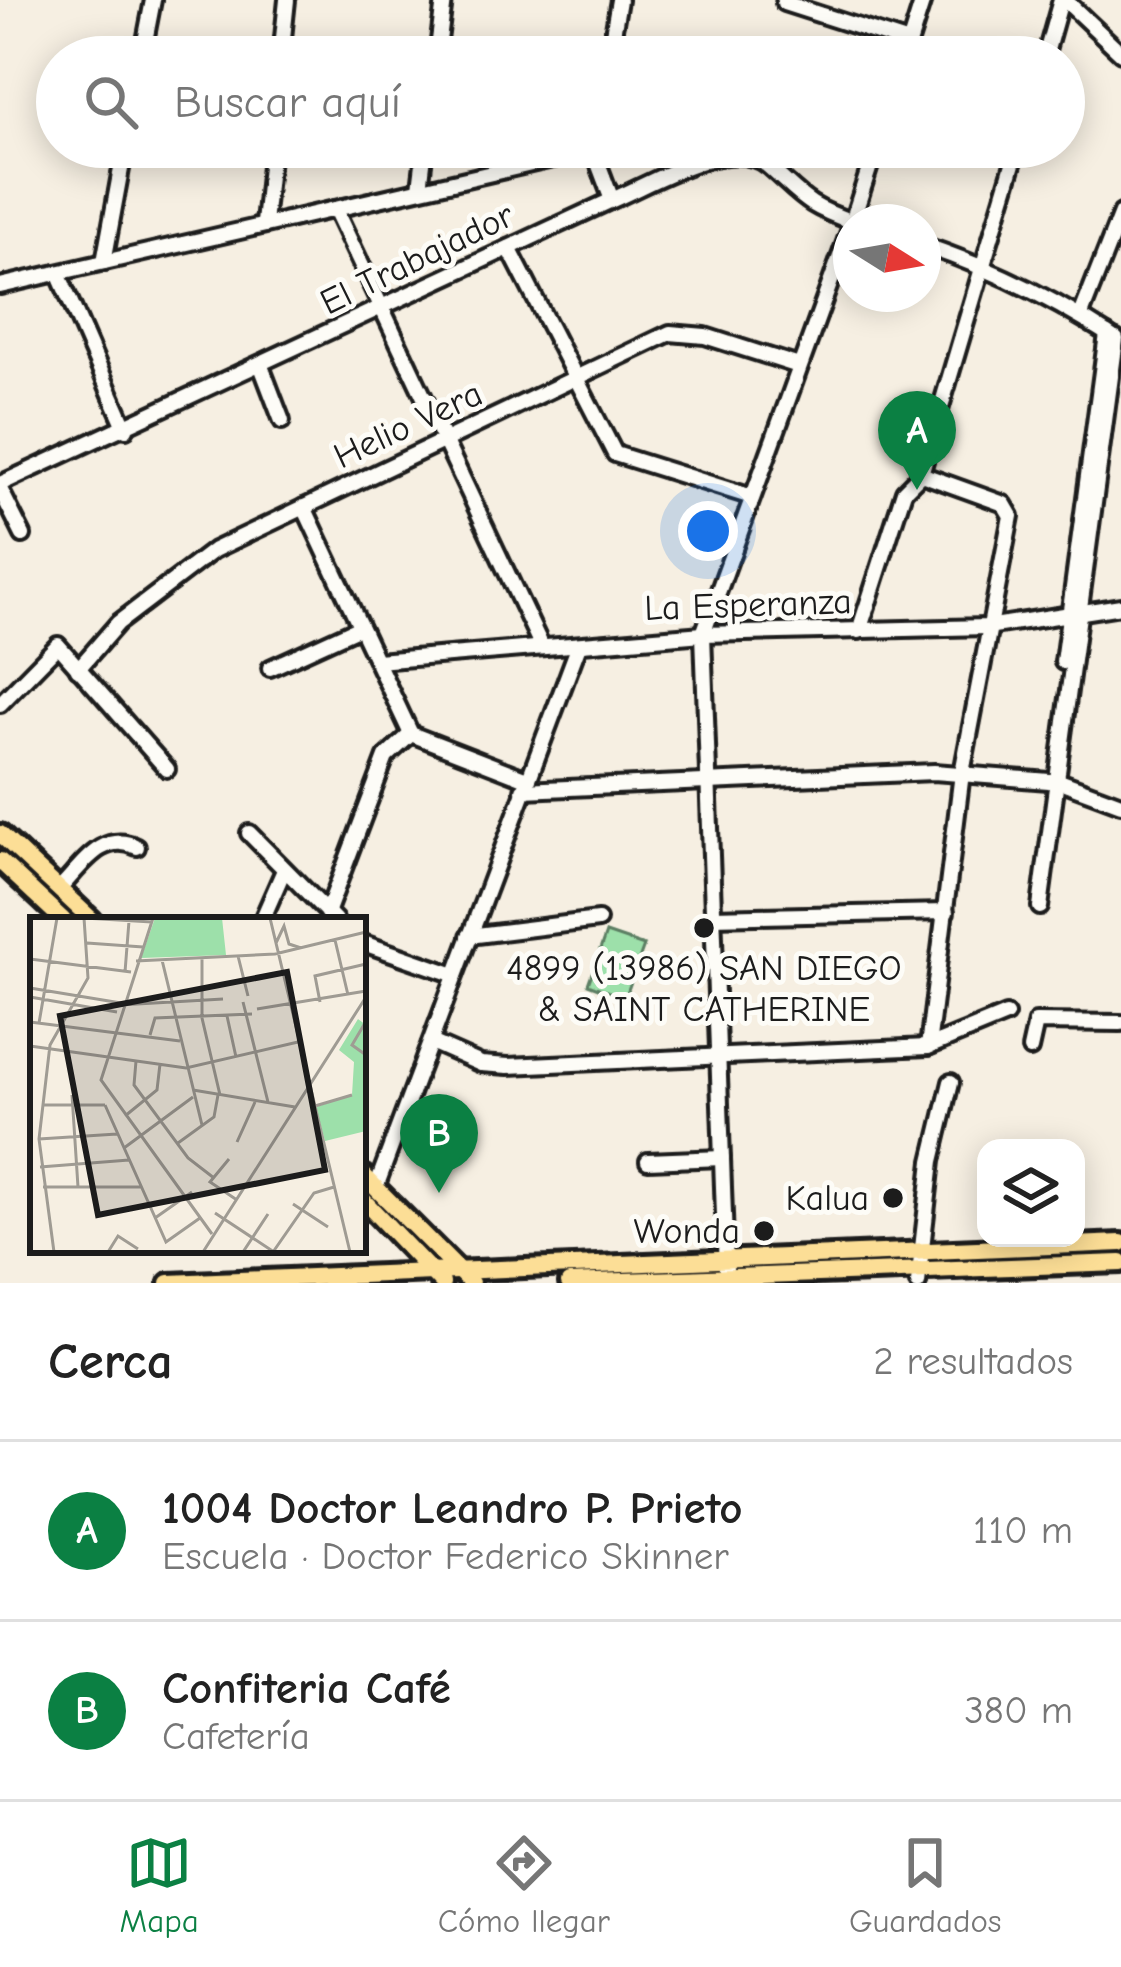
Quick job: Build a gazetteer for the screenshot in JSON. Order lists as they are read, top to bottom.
{
  "streets": {
    "street": ["El Trabajador", "Helio Vera", "La Esperanza"]
  },
  "places": ["4899 (13986) SAN DIEGO & SAINT CATHERINE", "Kalua", "Wonda"],
  "north": "right",
  "page": {
    "search": "Buscar aquí",
    "pins": ["A", "B"],
    "heading": ["Cerca", "2 resultados"],
    "list": [
      {
        "mark": "A",
        "name": "1004 Doctor Leandro P. Prieto",
        "note": "Escuela · Doctor Federico Skinner",
        "value": "110 m"
      },
      {
        "mark": "B",
        "name": "Confiteria Café",
        "note": "Cafetería",
        "value": "380 m"
      }
    ],
    "nav": ["Mapa", "Cómo llegar", "Guardados"]
  }
}
